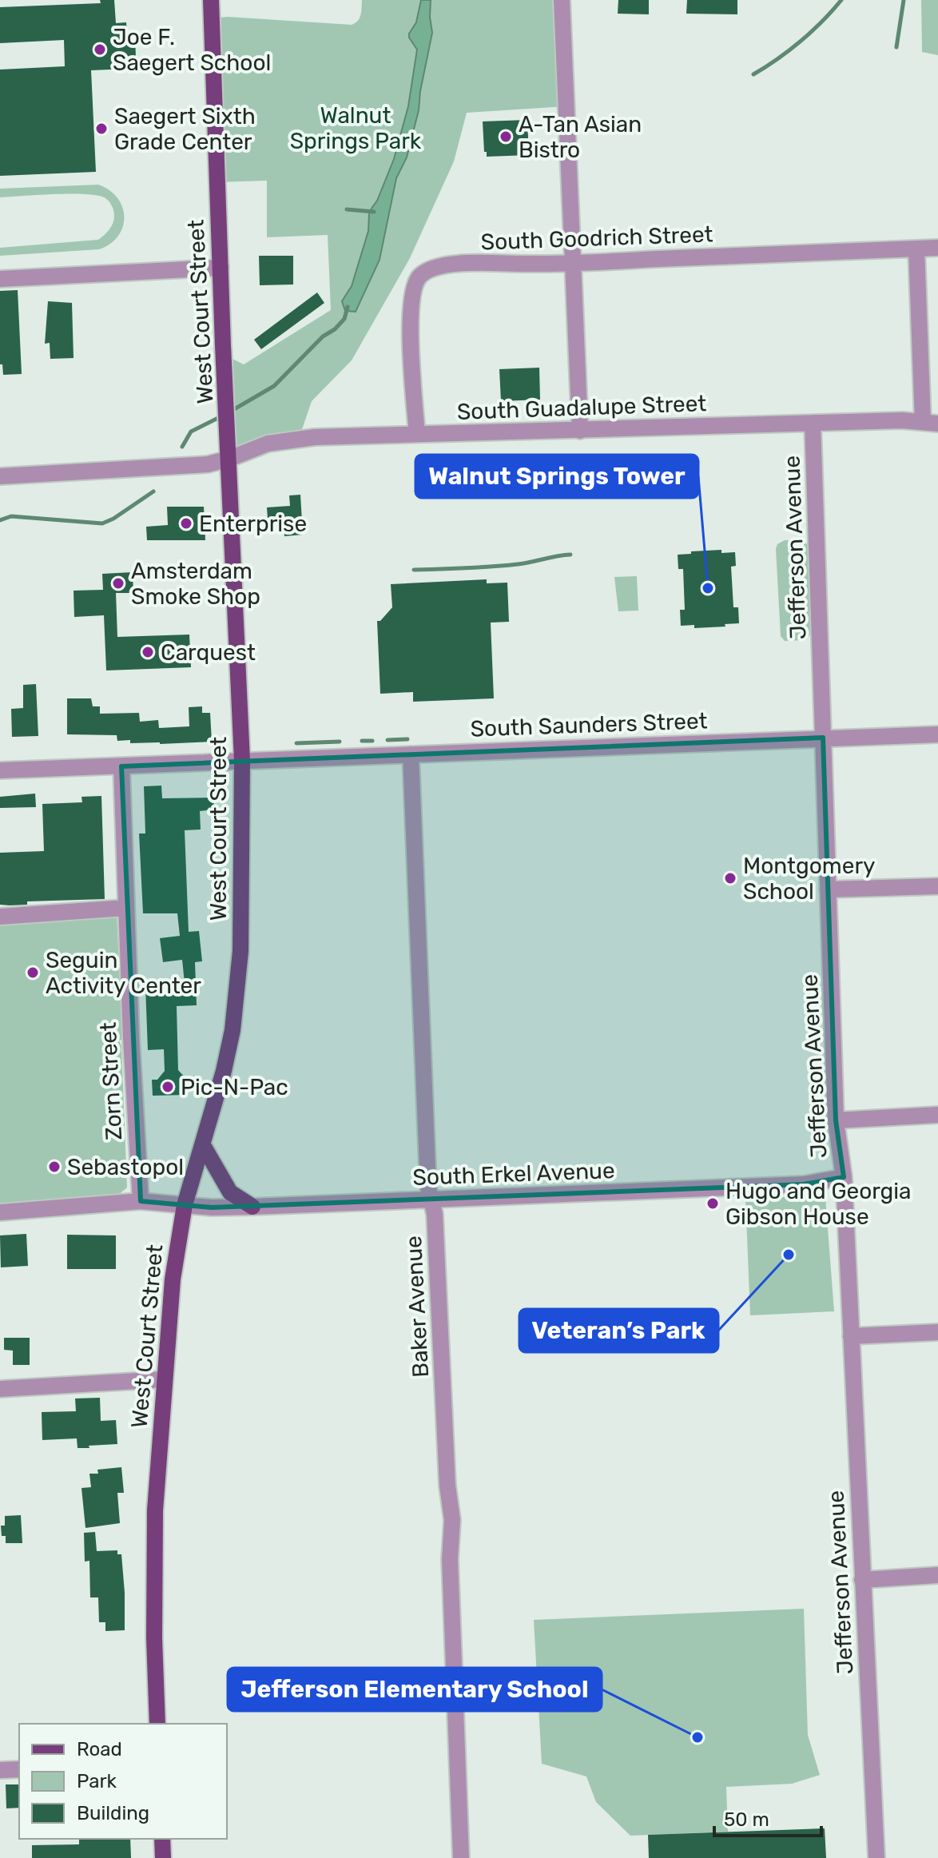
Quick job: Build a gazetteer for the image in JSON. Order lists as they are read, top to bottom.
{
  "streets": {
    "main road": ["West Court Street"],
    "street": [
      "South Goodrich Street",
      "South Guadalupe Street",
      "Jefferson Avenue",
      "South Saunders Street",
      "Zorn Street",
      "South Erkel Avenue",
      "Baker Avenue"
    ]
  },
  "crossings": [
    ["South Goodrich Street", "South Guadalupe Street"],
    ["West Court Street", "South Guadalupe Street"],
    ["West Court Street", "South Saunders Street"],
    ["West Court Street", "South Erkel Avenue"],
    ["South Guadalupe Street", "Jefferson Avenue"],
    ["Jefferson Avenue", "South Saunders Street"],
    ["Jefferson Avenue", "South Erkel Avenue"],
    ["South Saunders Street", "Zorn Street"],
    ["South Saunders Street", "Baker Avenue"],
    ["Zorn Street", "South Erkel Avenue"],
    ["South Erkel Avenue", "Baker Avenue"]
  ],
  "parks": ["Walnut Springs Park"],
  "places": [
    "Joe F. Saegert School",
    "Saegert Sixth Grade Center",
    "A-Tan Asian Bistro",
    "Enterprise",
    "Amsterdam Smoke Shop",
    "Walnut Springs Tower",
    "Carquest",
    "Montgomery School",
    "Seguin Activity Center",
    "Pic-N-Pac",
    "Sebastopol",
    "Hugo and Georgia Gibson House",
    "Veteran’s Park",
    "Jefferson Elementary School"
  ],
  "legend": ["Road", "Park", "Building"],
  "scale_bar": "50 m"
}
